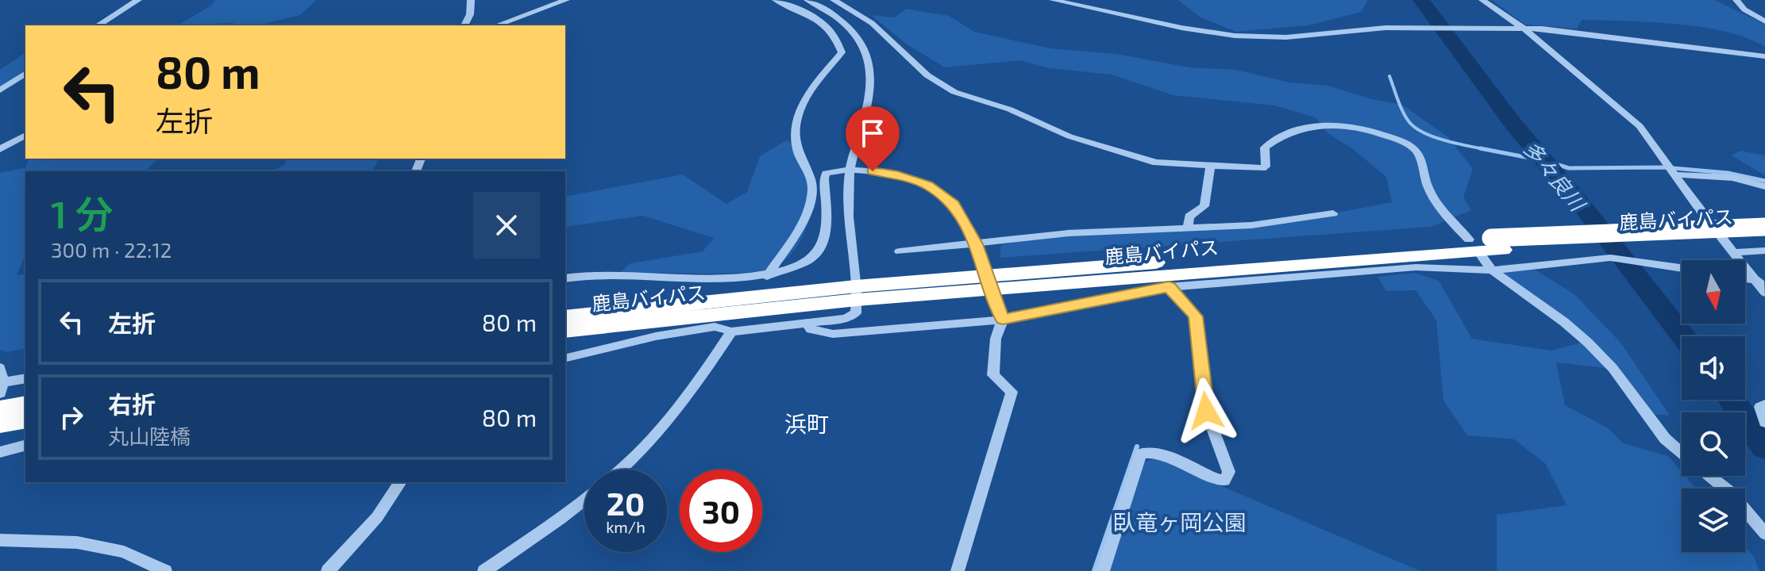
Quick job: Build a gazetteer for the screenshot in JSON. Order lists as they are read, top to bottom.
{
  "streets": {
    "highway": ["鹿島バイパス"]
  },
  "districts": ["浜町"],
  "water": ["多々良川"],
  "parks": ["臥竜ヶ岡公園"],
  "north": "bottom",
  "page": {
    "turn": ["80 m", "左折"],
    "heading": ["1 分", "300 m · 22:12"],
    "list": [
      {
        "name": "左折",
        "value": "80 m"
      },
      {
        "name": "右折",
        "note": "丸山陸橋",
        "value": "80 m"
      }
    ],
    "speed": "20 km/h",
    "limit": "30"
  }
}
